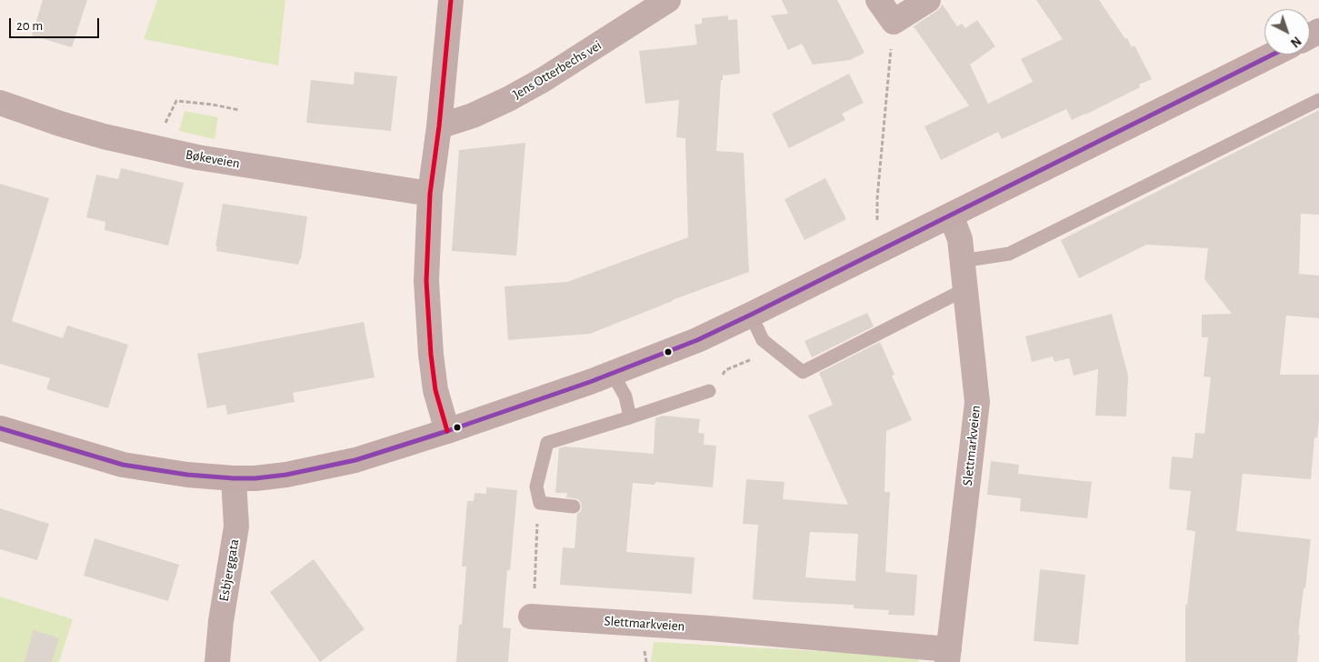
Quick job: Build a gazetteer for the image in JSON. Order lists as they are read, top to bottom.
{
  "streets": {
    "street": [
      "Jens Otterbechs vei",
      "Bøkeveien",
      "Slettmarkveien",
      "Esbjerggata"
    ]
  },
  "scale_bar": "20 m",
  "north": "bottom right"
}
